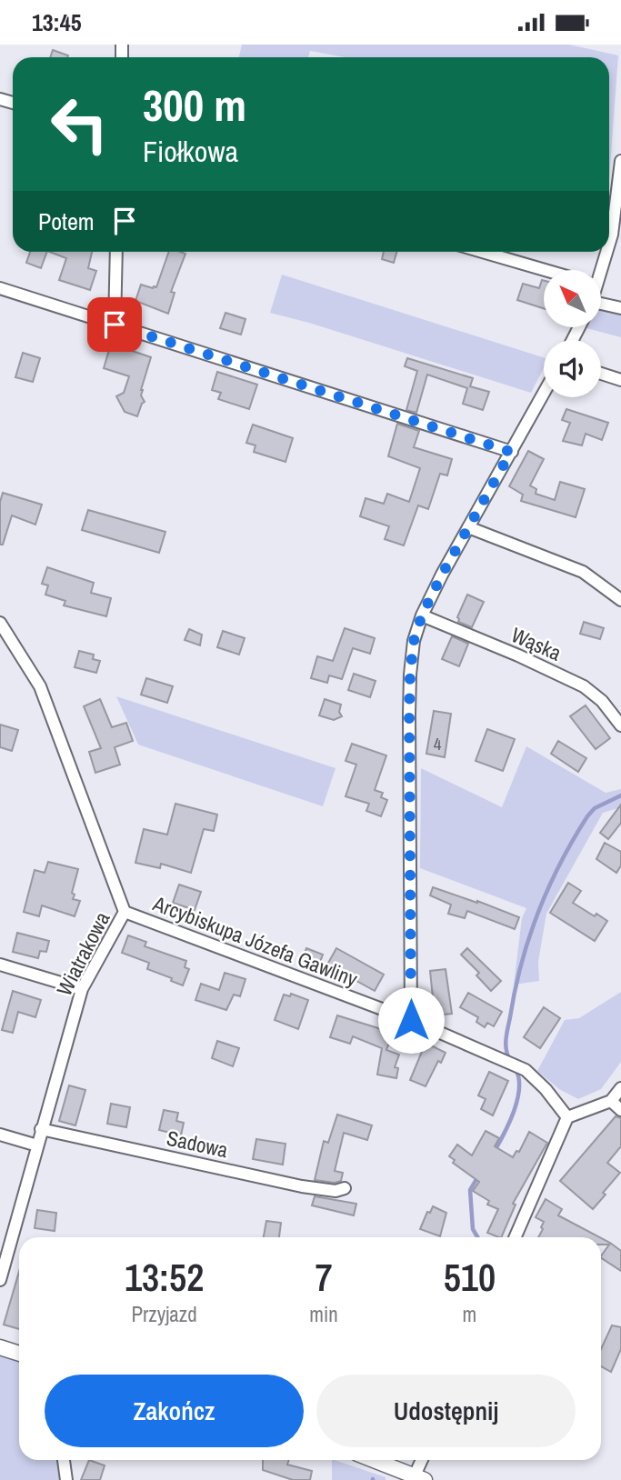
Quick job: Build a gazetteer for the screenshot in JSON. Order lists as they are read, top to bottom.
{
  "streets": {
    "street": [
      "Wąska",
      "Arcybiskupa Józefa Gawliny",
      "Wiatrakowa",
      "Sadowa"
    ]
  },
  "crossings": [
    ["Arcybiskupa Józefa Gawliny", "Wiatrakowa"],
    ["Wiatrakowa", "Sadowa"]
  ],
  "house_numbers": ["4"],
  "north": "top left",
  "page": {
    "status": "13:45",
    "turn": ["300 m", "Fiołkowa"],
    "then": "Potem",
    "eta": [
      "13:52",
      "Przyjazd",
      "7",
      "min",
      "510",
      "m"
    ],
    "buttons": ["Zakończ", "Udostępnij"]
  }
}
